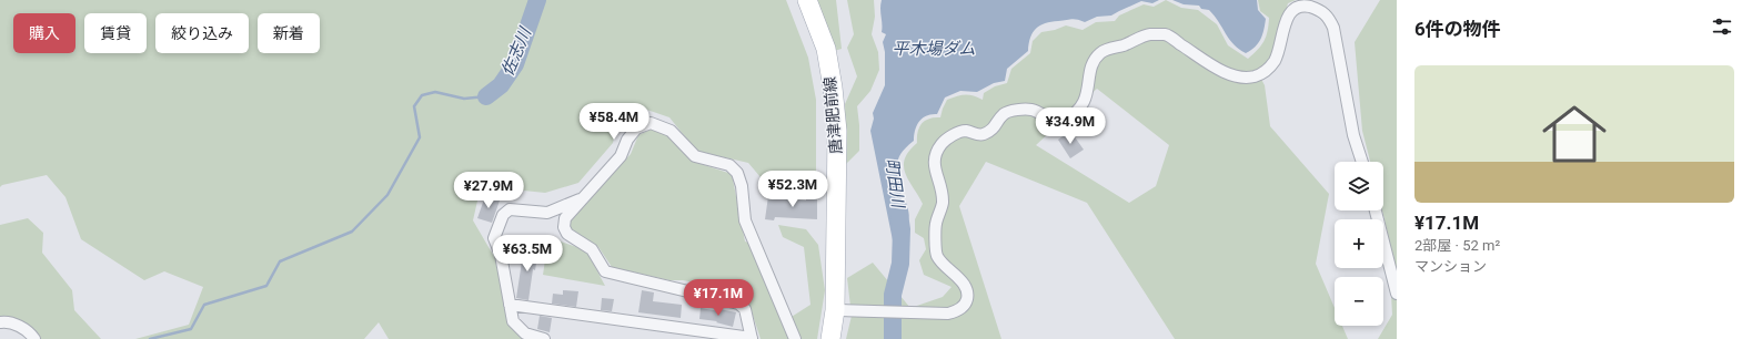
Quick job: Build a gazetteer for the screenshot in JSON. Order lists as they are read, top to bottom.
{
  "streets": {
    "main road": ["唐津肥前線"]
  },
  "water": ["平木場ダム", "佐志川", "町田川"],
  "page": {
    "heading": "6件の物件",
    "chip": [
      "購入",
      "賃貸",
      "絞り込み",
      "新着"
    ],
    "list": [
      {
        "name": "¥17.1M",
        "note": "2部屋 · 52 m² · マンション"
      }
    ],
    "price": [
      "¥58.4M",
      "¥34.9M",
      "¥52.3M",
      "¥27.9M",
      "¥63.5M",
      "¥17.1M"
    ],
    "map_buttons": ["+", "−"]
  }
}
